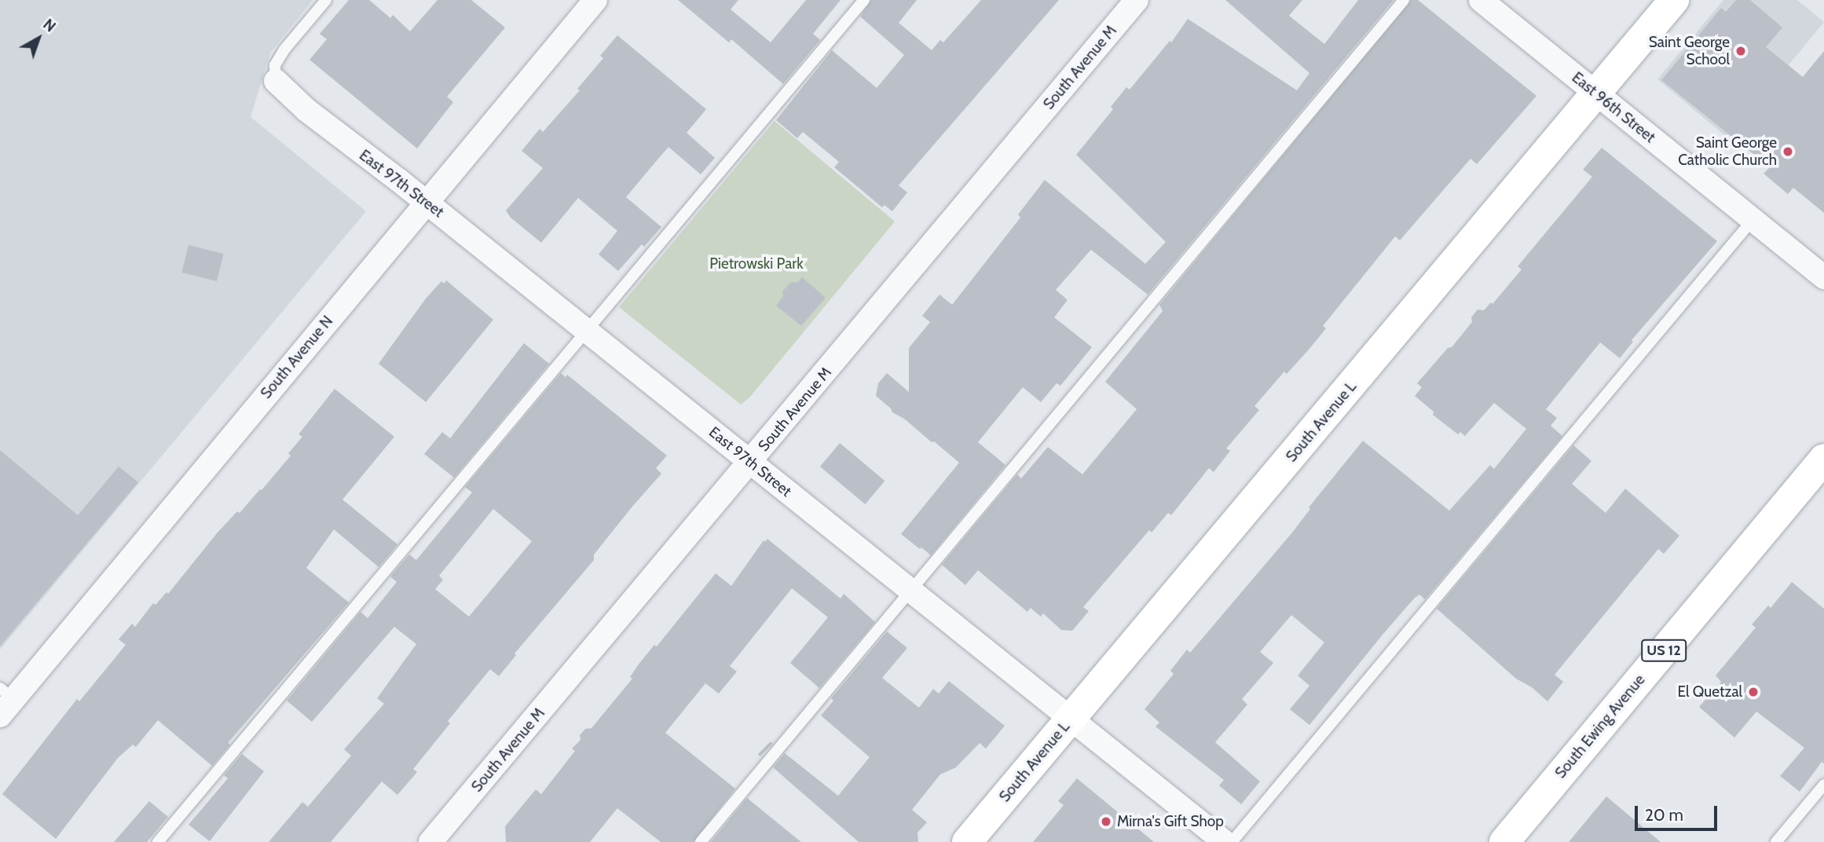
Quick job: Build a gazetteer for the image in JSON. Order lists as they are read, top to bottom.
{
  "streets": {
    "street": [
      "South Avenue M",
      "East 96th Street",
      "East 97th Street",
      "South Avenue N",
      "South Avenue L",
      "US 12",
      "South Ewing Avenue"
    ]
  },
  "crossings": [
    ["South Avenue M", "East 97th Street"],
    ["East 96th Street", "South Avenue L"],
    ["East 97th Street", "South Avenue N"],
    ["East 97th Street", "South Avenue L"]
  ],
  "parks": ["Pietrowski Park"],
  "places": [
    "Saint George School",
    "Saint George Catholic Church",
    "El Quetzal",
    "Mirna's Gift Shop"
  ],
  "scale_bar": "20 m",
  "north": "top right"
}
